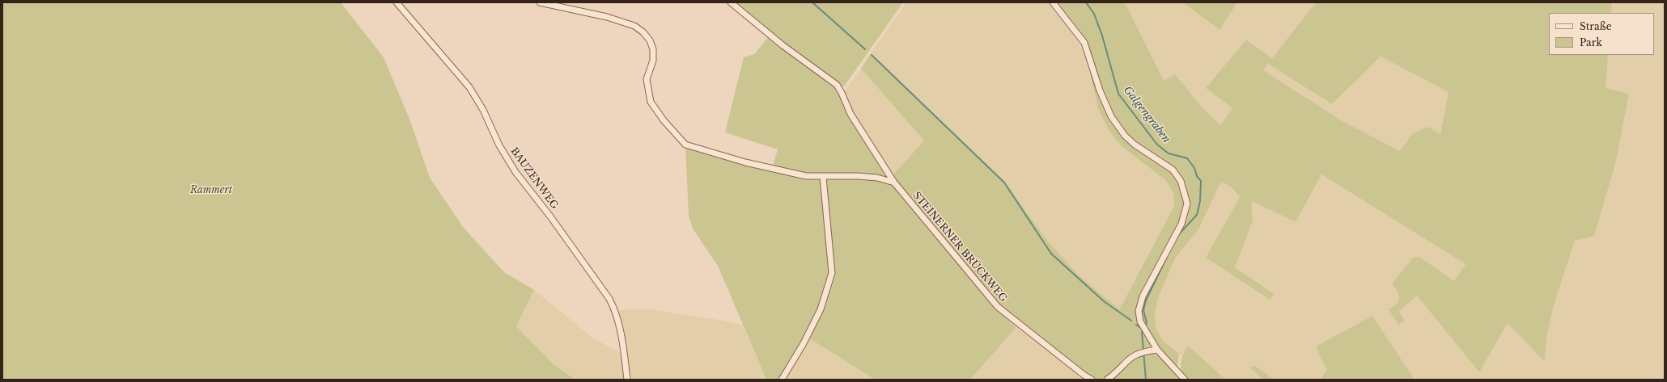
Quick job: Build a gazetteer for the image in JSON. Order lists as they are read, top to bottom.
{
  "streets": {
    "street": ["BAUZENWEG", "STEINERNER BRÜCKWEG"]
  },
  "water": ["Galgengraben"],
  "parks": ["Rammert"],
  "legend": ["Straße", "Park"]
}
